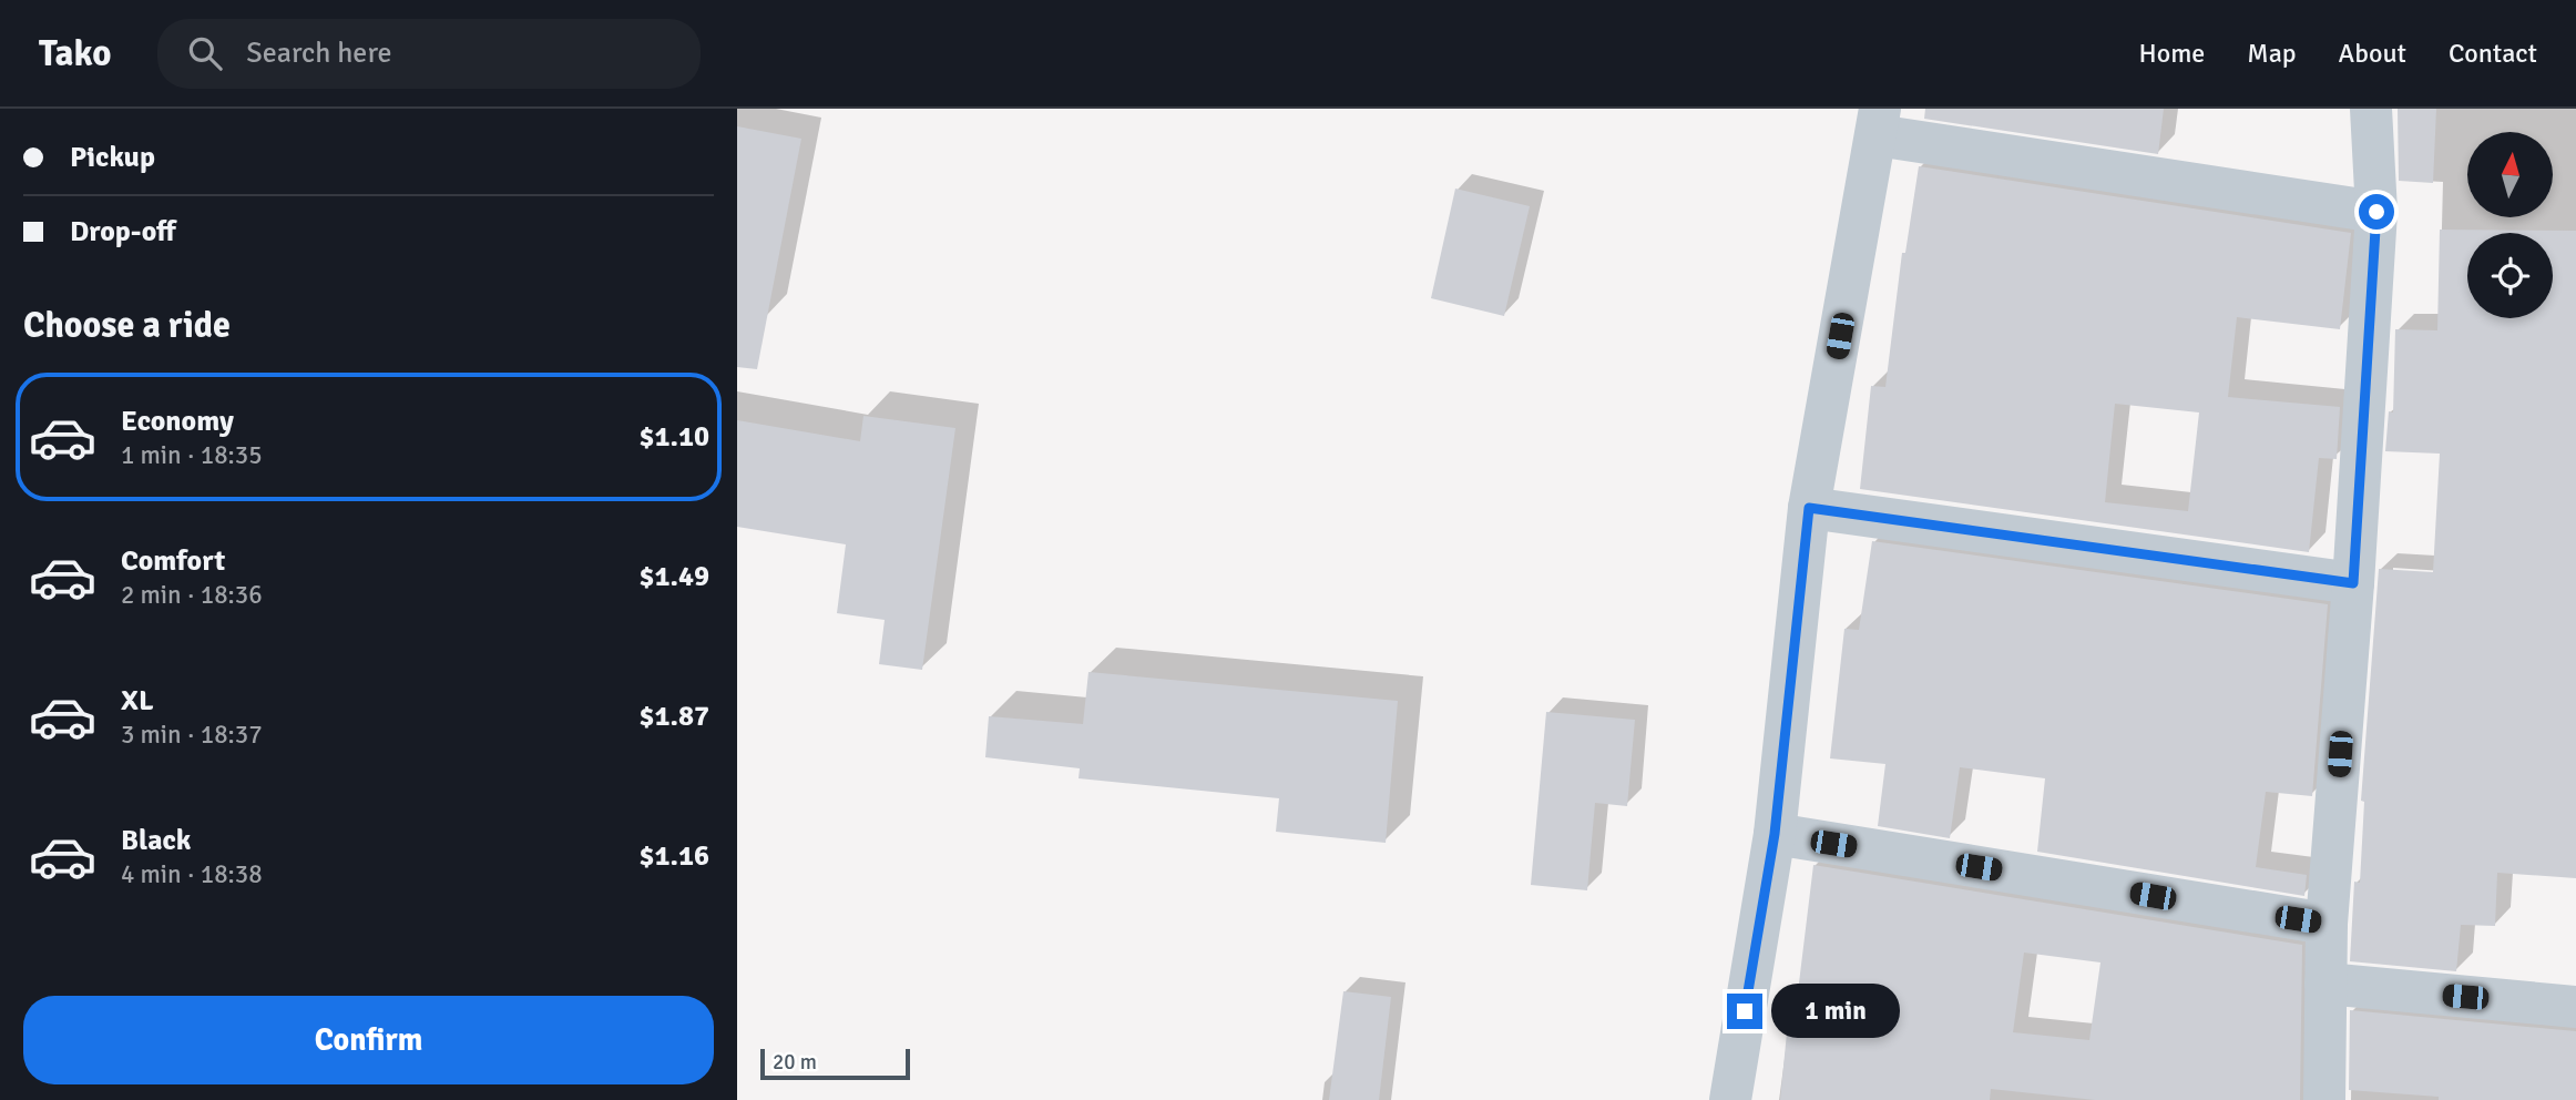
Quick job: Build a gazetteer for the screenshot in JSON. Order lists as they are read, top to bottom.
{
  "scale_bar": "20 m",
  "north": "top",
  "page": {
    "header": "Tako",
    "search": "Search here",
    "nav": [
      "Home",
      "Map",
      "About",
      "Contact"
    ],
    "banner": ["Pickup", "Drop-off"],
    "heading": "Choose a ride",
    "list": [
      {
        "name": "Economy",
        "note": "1 min · 18:35",
        "value": "$1.10"
      },
      {
        "name": "Comfort",
        "note": "2 min · 18:36",
        "value": "$1.49"
      },
      {
        "name": "XL",
        "note": "3 min · 18:37",
        "value": "$1.87"
      },
      {
        "name": "Black",
        "note": "4 min · 18:38",
        "value": "$1.16"
      }
    ],
    "buttons": "Confirm",
    "bubble": "1 min",
    "scale": "20 m"
  }
}
